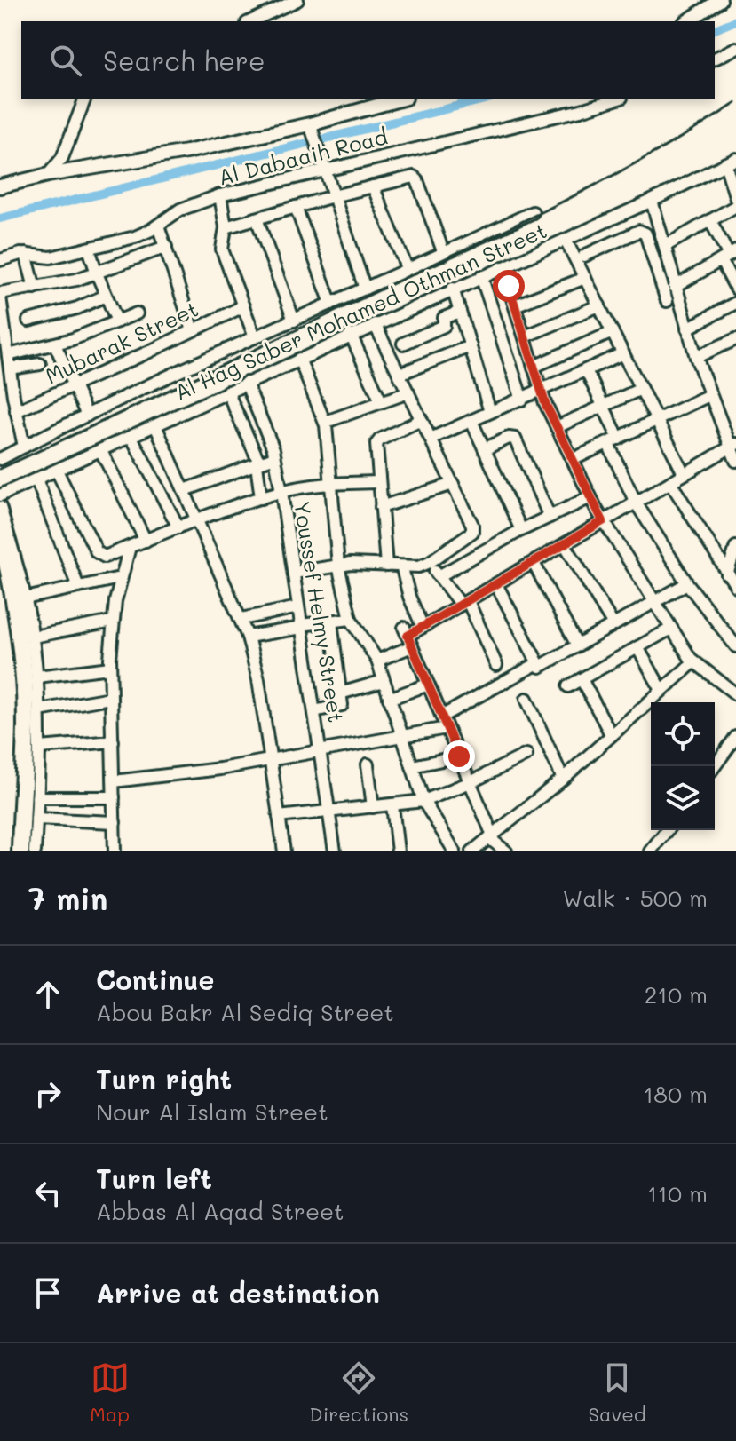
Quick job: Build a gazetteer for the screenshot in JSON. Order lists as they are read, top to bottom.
{
  "streets": {
    "street": [
      "Al Dabaaih Road",
      "Al Hag Saber Mohamed Othman Street",
      "Mubarak Street",
      "Youssef Helmy Street"
    ]
  },
  "crossings": [
    ["Al Hag Saber Mohamed Othman Street", "Youssef Helmy Street"]
  ],
  "page": {
    "search": "Search here",
    "heading": ["7 min", "Walk · 500 m"],
    "list": [
      ["Continue", "Abou Bakr Al Sediq Street", "210 m"],
      ["Turn right", "Nour Al Islam Street", "180 m"],
      ["Turn left", "Abbas Al Aqad Street", "110 m"],
      "Arrive at destination"
    ],
    "nav": ["Map", "Directions", "Saved"]
  }
}
